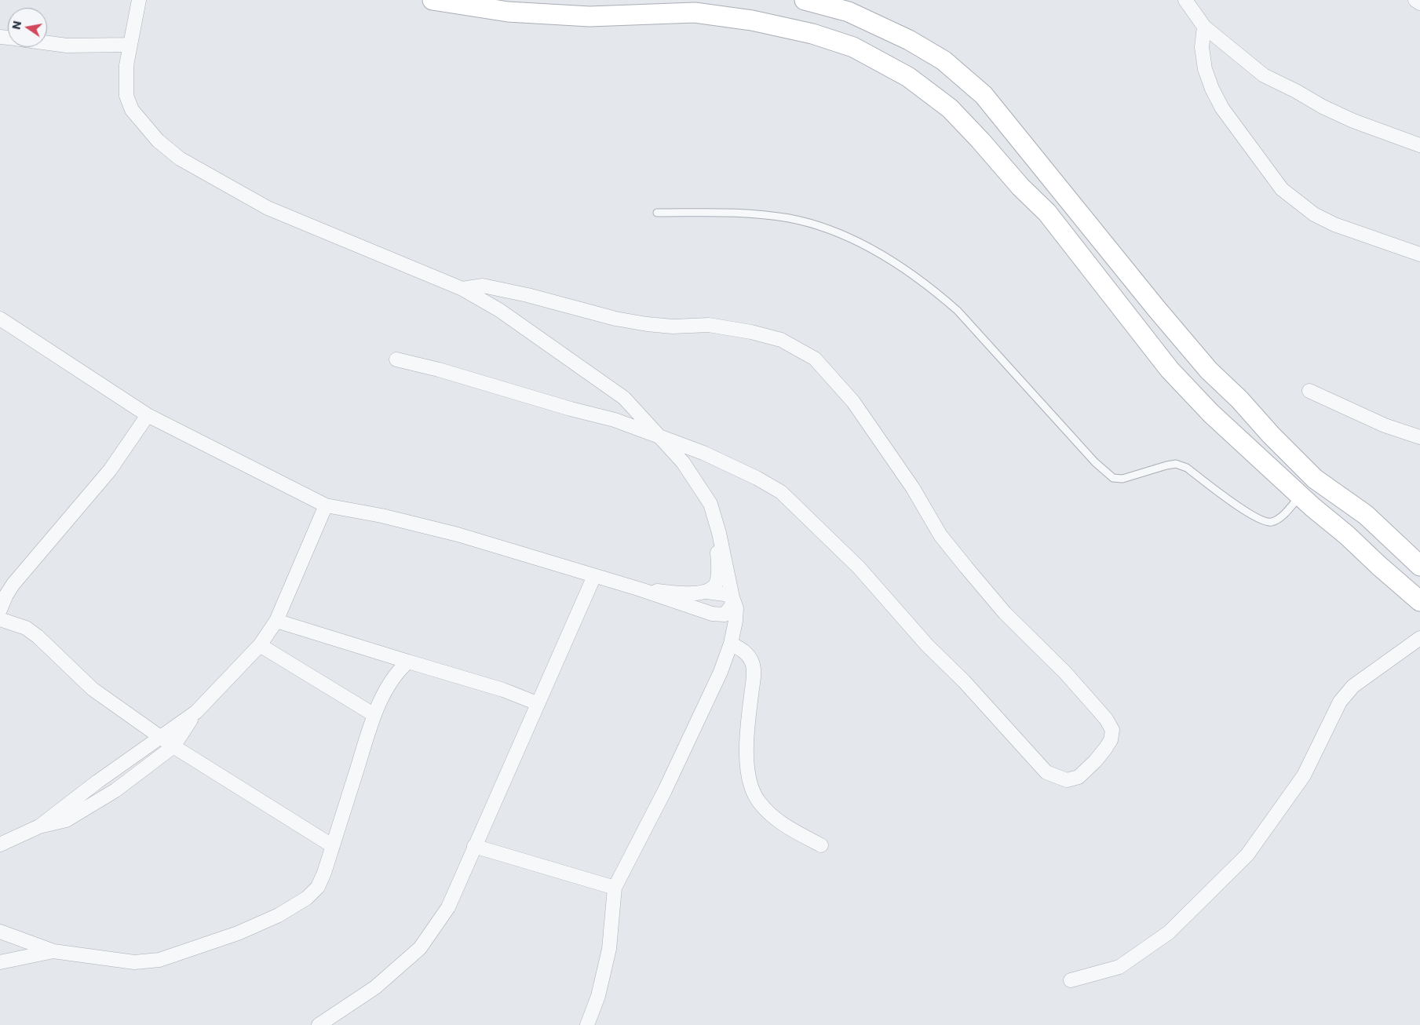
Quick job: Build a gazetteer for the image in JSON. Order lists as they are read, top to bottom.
{
  "north": "left"
}
